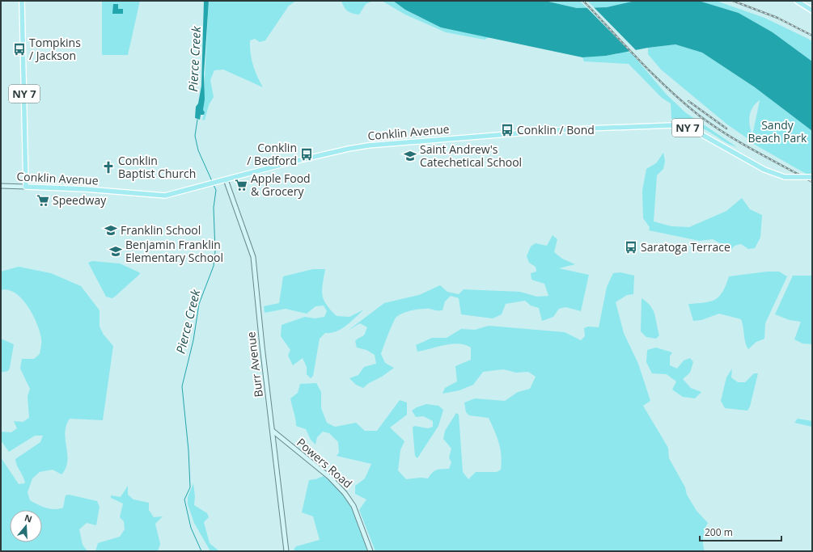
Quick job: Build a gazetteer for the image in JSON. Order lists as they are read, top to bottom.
{
  "streets": {
    "main road": ["NY 7", "Conklin Avenue"],
    "street": ["Burr Avenue", "Powers Road"]
  },
  "crossings": [
    ["NY 7", "Conklin Avenue"],
    ["Conklin Avenue", "Burr Avenue"],
    ["Burr Avenue", "Powers Road"]
  ],
  "water": ["Pierce Creek"],
  "parks": ["Sandy Beach Park"],
  "places": {
    "bus stop": [
      "Tompkins / Jackson",
      "Conklin / Bond",
      "Conklin / Bedford",
      "Saratoga Terrace"
    ],
    "school or university": ["Saint Andrew's Catechetical School", "Franklin School", "Benjamin Franklin Elementary School"],
    "church": ["Conklin Baptist Church"],
    "supermarket": ["Apple Food & Grocery", "Speedway"]
  },
  "scale_bar": "200 m",
  "north": "top"
}
